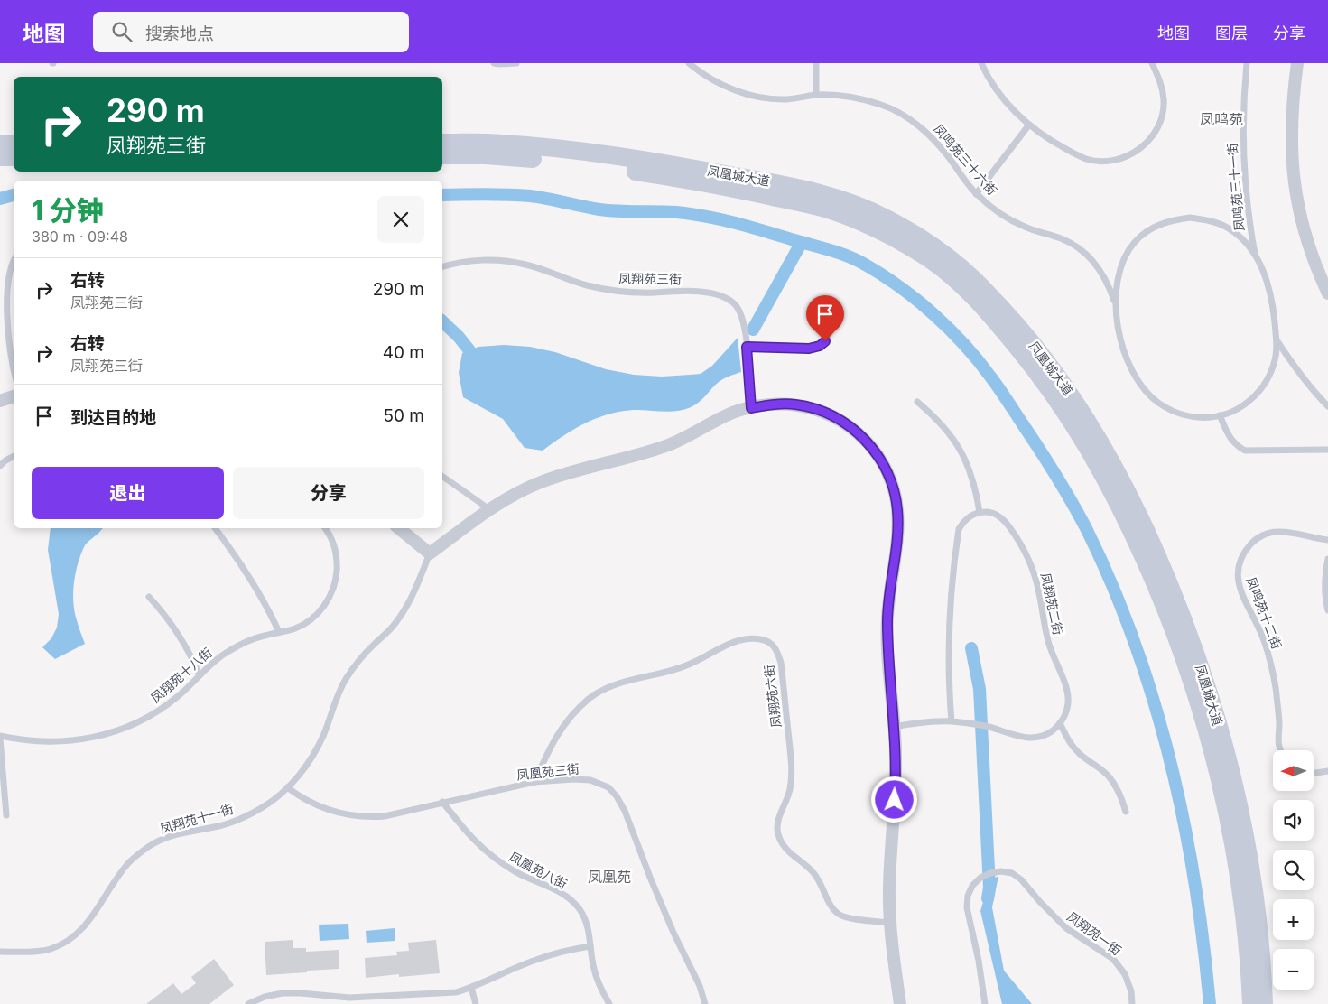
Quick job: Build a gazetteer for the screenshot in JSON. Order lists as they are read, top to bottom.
{
  "streets": {
    "main road": ["凤凰城大道"],
    "lane": [
      "凤鸣苑三十六街",
      "凤鸣苑三十一街",
      "凤翔苑三街",
      "凤翔苑二街",
      "凤鸣苑十二街",
      "凤翔苑十八街",
      "凤翔苑六街",
      "凤凰苑三街",
      "凤翔苑十一街",
      "凤凰苑八街",
      "凤翔苑一街"
    ]
  },
  "crossings": [
    ["凤翔苑六街", "凤凰苑三街"],
    ["凤凰苑三街", "凤翔苑十一街"],
    ["凤凰苑三街", "凤凰苑八街"]
  ],
  "districts": ["凤鸣苑", "凤凰苑"],
  "north": "left",
  "page": {
    "header": "地图",
    "search": "搜索地点",
    "nav": ["地图", "图层", "分享"],
    "turn": ["290 m", "凤翔苑三街"],
    "heading": ["1 分钟", "380 m · 09:48"],
    "list": [
      {
        "name": "右转",
        "note": "凤翔苑三街",
        "value": "290 m"
      },
      {
        "name": "右转",
        "note": "凤翔苑三街",
        "value": "40 m"
      },
      {
        "name": "到达目的地",
        "value": "50 m"
      }
    ],
    "buttons": ["退出", "分享"],
    "map_buttons": ["+", "−"]
  }
}
